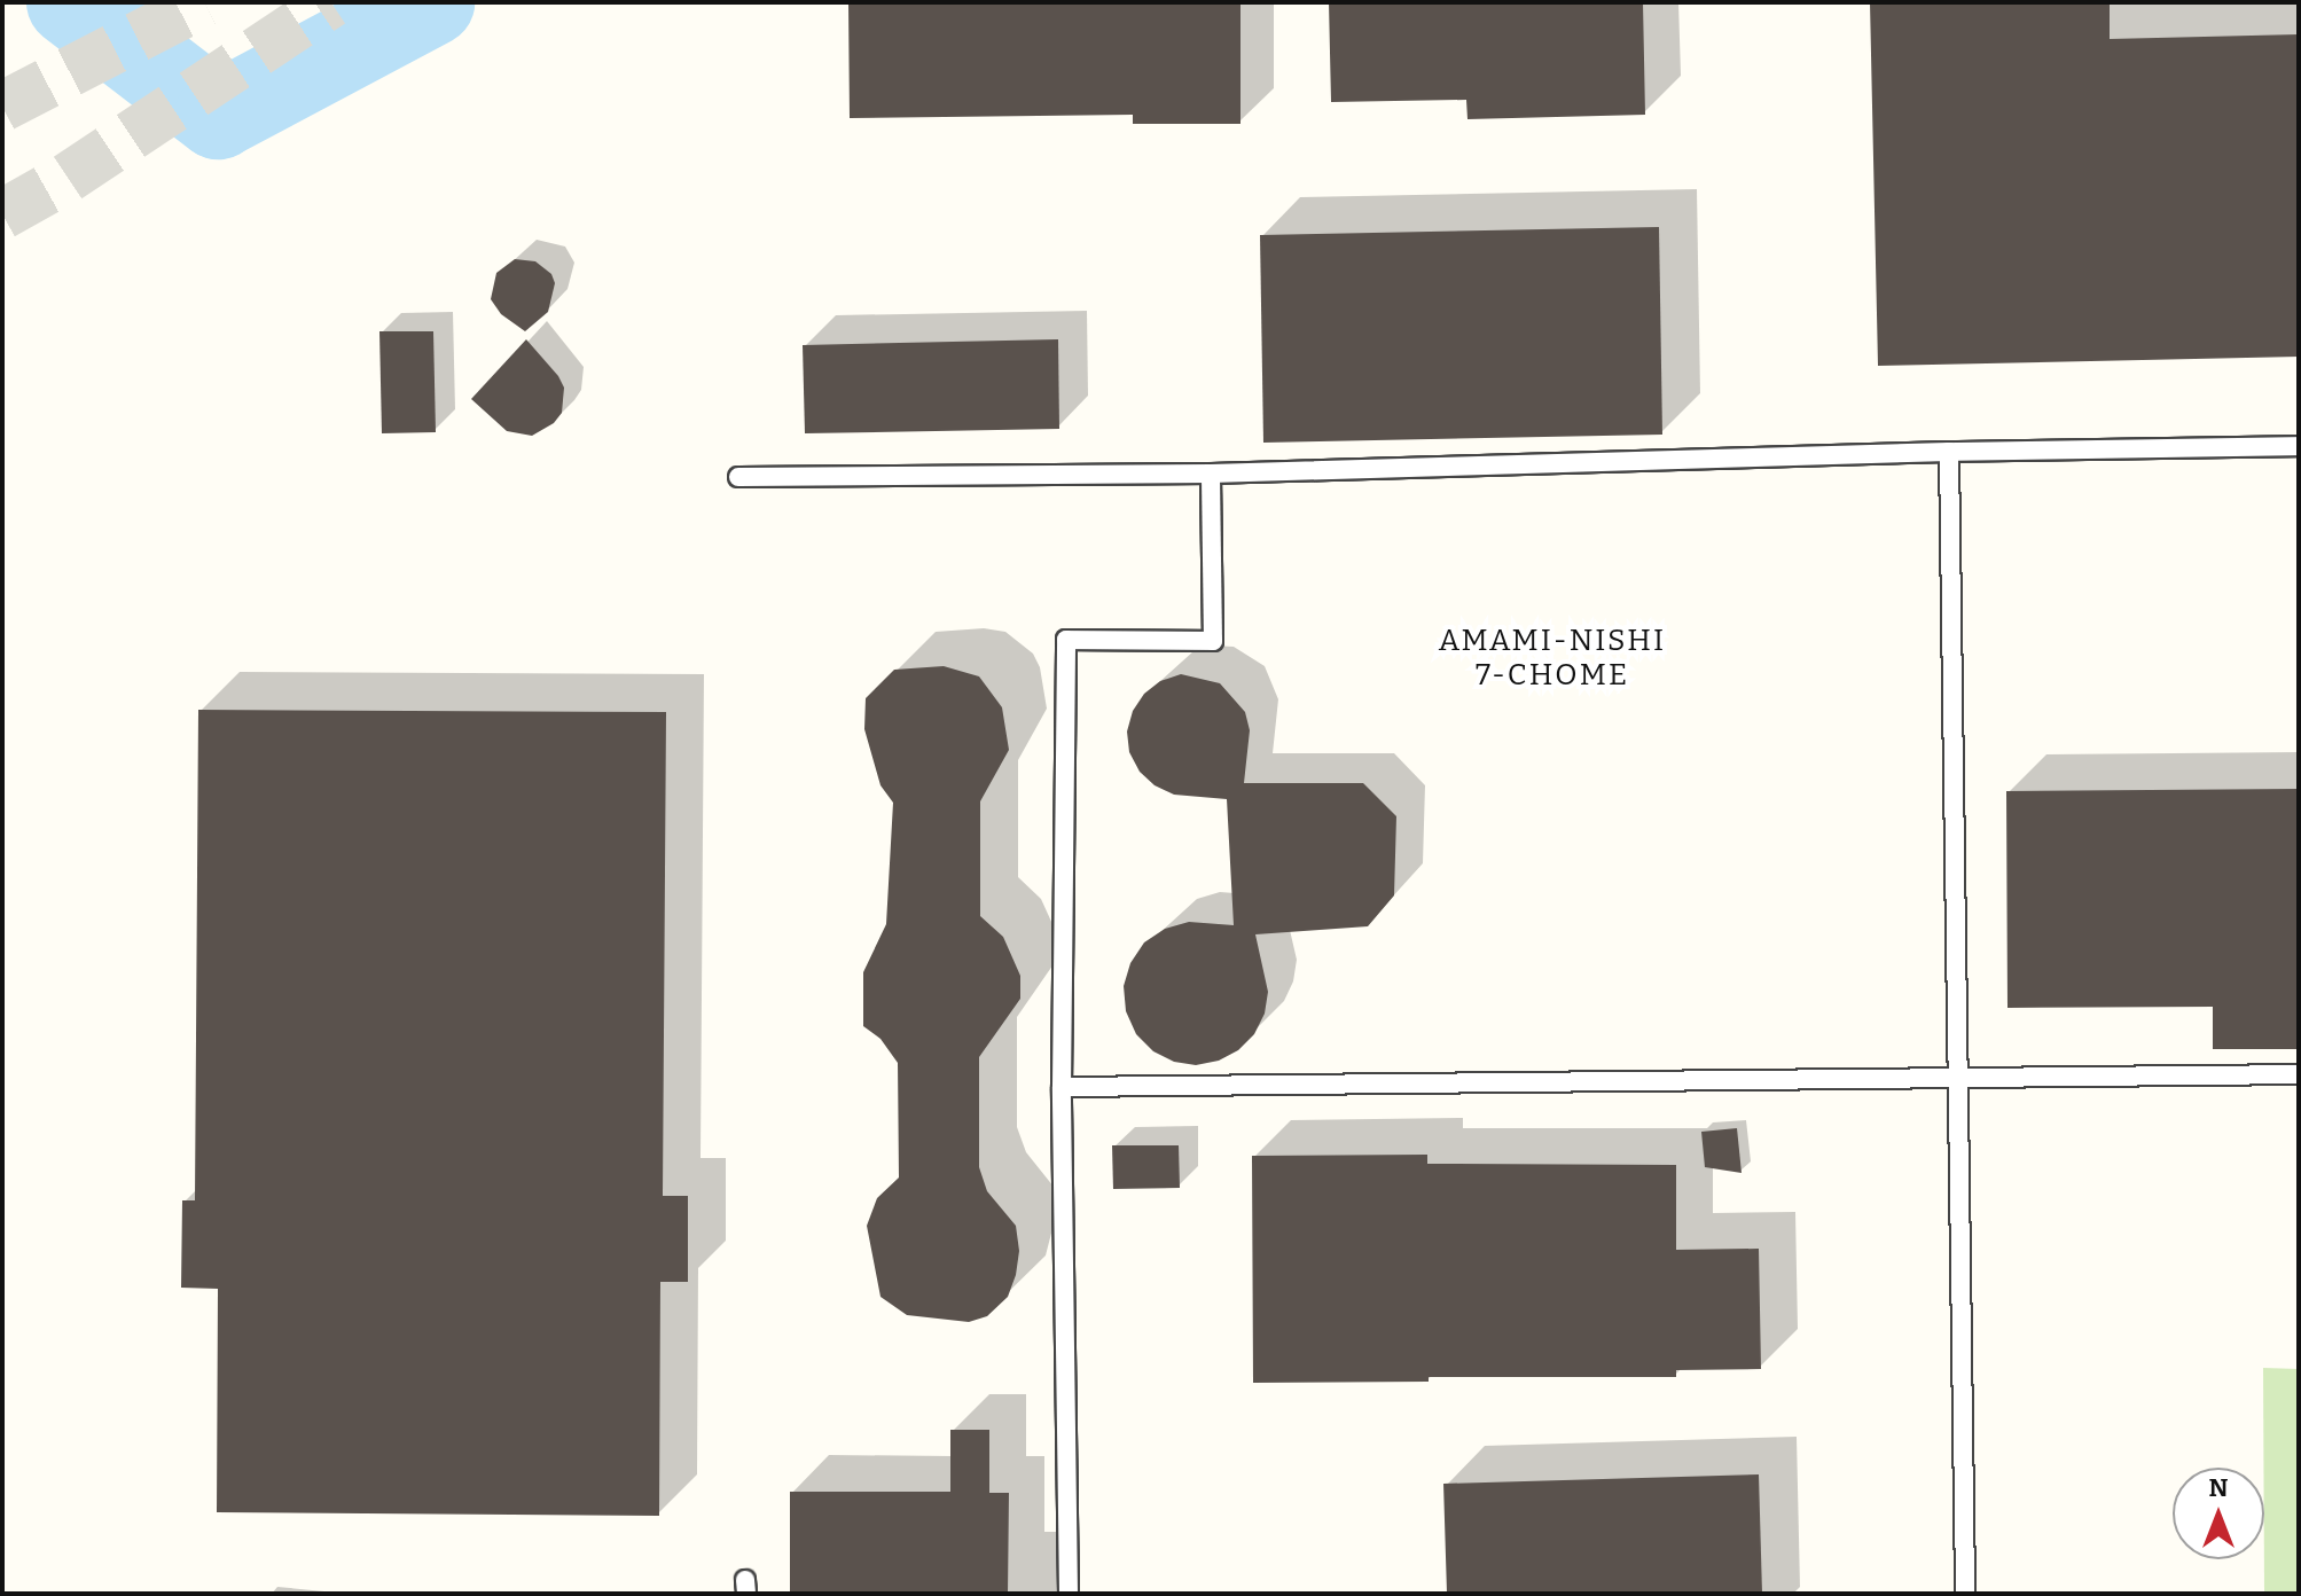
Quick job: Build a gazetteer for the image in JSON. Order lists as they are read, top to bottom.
{
  "districts": ["AMAMI-NISHI 7-CHOME"],
  "north": "top"
}
